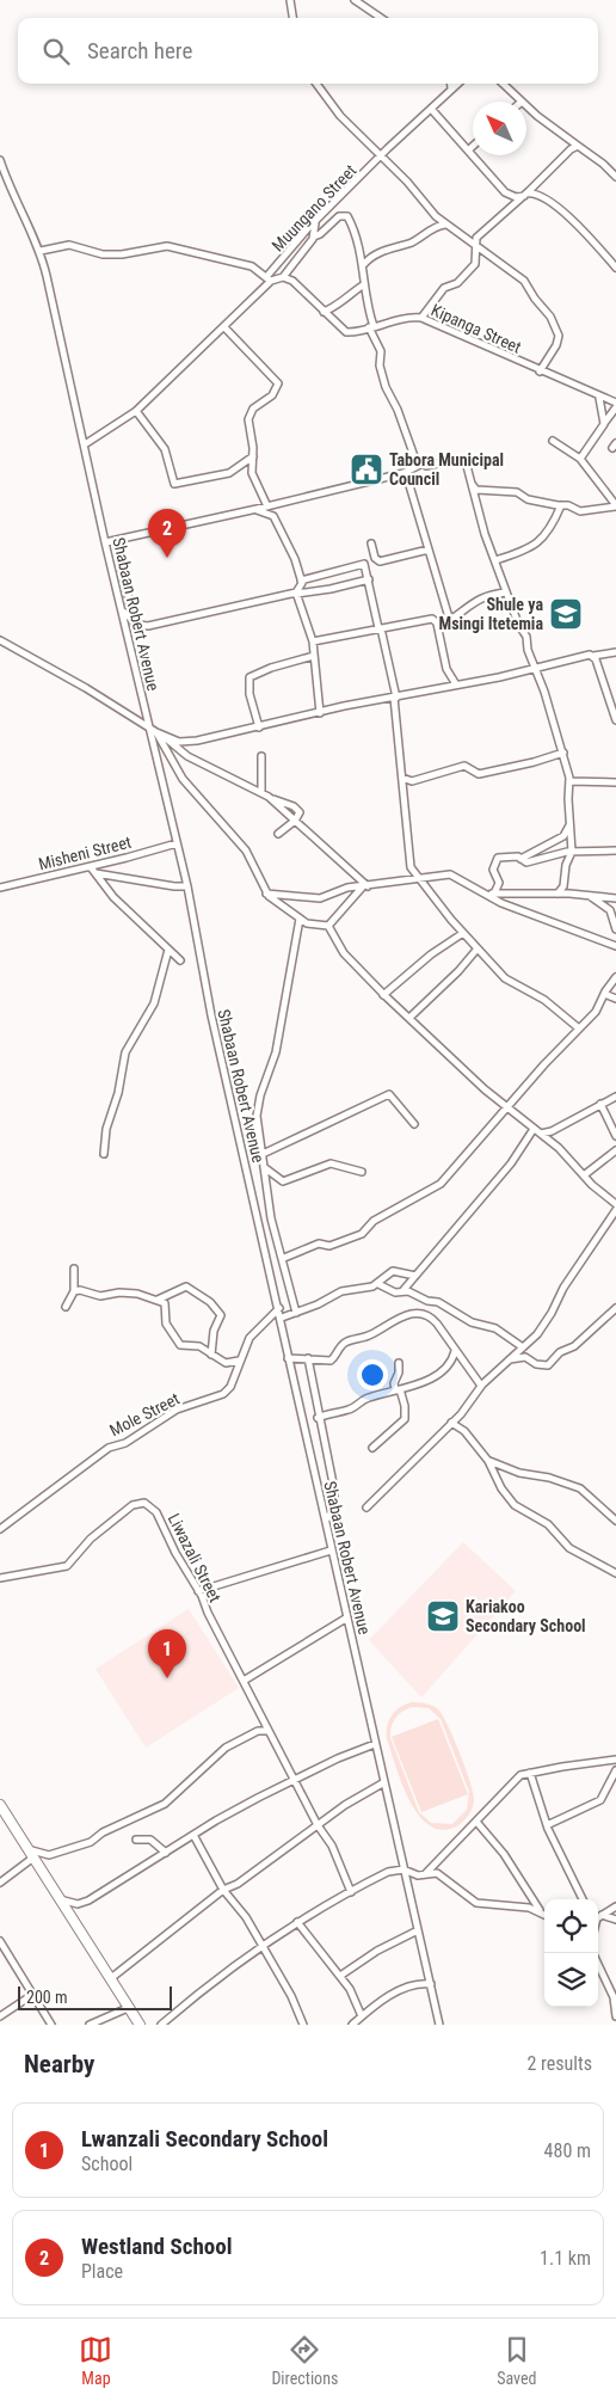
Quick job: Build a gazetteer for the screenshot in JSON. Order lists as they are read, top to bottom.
{
  "streets": {
    "street": [
      "Muungano Street",
      "Kipanga Street",
      "Shabaan Robert Avenue",
      "Misheni Street",
      "Mole Street",
      "Liwazali Street"
    ]
  },
  "crossings": [
    ["Shabaan Robert Avenue", "Misheni Street"],
    ["Shabaan Robert Avenue", "Mole Street"]
  ],
  "places": {
    "public building": ["Tabora Municipal Council"],
    "school or university": ["Shule ya Msingi Itetemia", "Kariakoo Secondary School"]
  },
  "scale_bar": "200 m",
  "north": "top left",
  "page": {
    "search": "Search here",
    "pins": ["2", "1"],
    "scale": "200 m",
    "heading": ["Nearby", "2 results"],
    "list": [
      {
        "mark": "1",
        "name": "Lwanzali Secondary School",
        "note": "School",
        "value": "480 m"
      },
      {
        "mark": "2",
        "name": "Westland School",
        "note": "Place",
        "value": "1.1 km"
      }
    ],
    "nav": ["Map", "Directions", "Saved"]
  }
}
